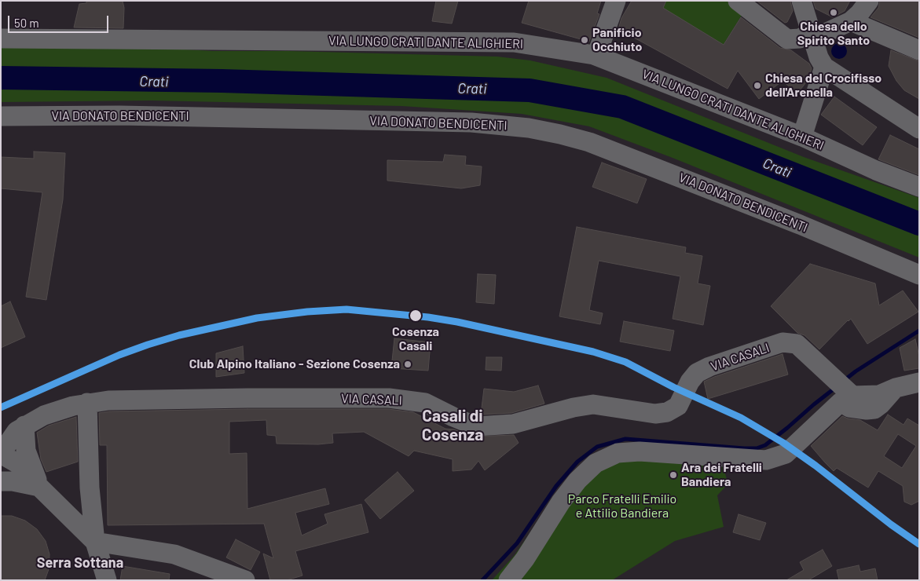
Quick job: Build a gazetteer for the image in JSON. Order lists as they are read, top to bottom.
{
  "streets": {
    "street": ["VIA LUNGO CRATI DANTE ALIGHIERI", "VIA DONATO BENDICENTI", "VIA CASALI"]
  },
  "districts": ["Casali di Cosenza", "Serra Sottana"],
  "water": ["Crati"],
  "parks": ["Parco Fratelli Emilio e Attilio Bandiera"],
  "places": [
    "Chiesa dello Spirito Santo",
    "Panificio Occhiuto",
    "Chiesa del Crocifisso dell'Arenella",
    "Cosenza Casali",
    "Club Alpino Italiano - Sezione Cosenza",
    "Ara dei Fratelli Bandiera"
  ],
  "scale_bar": "50 m"
}
